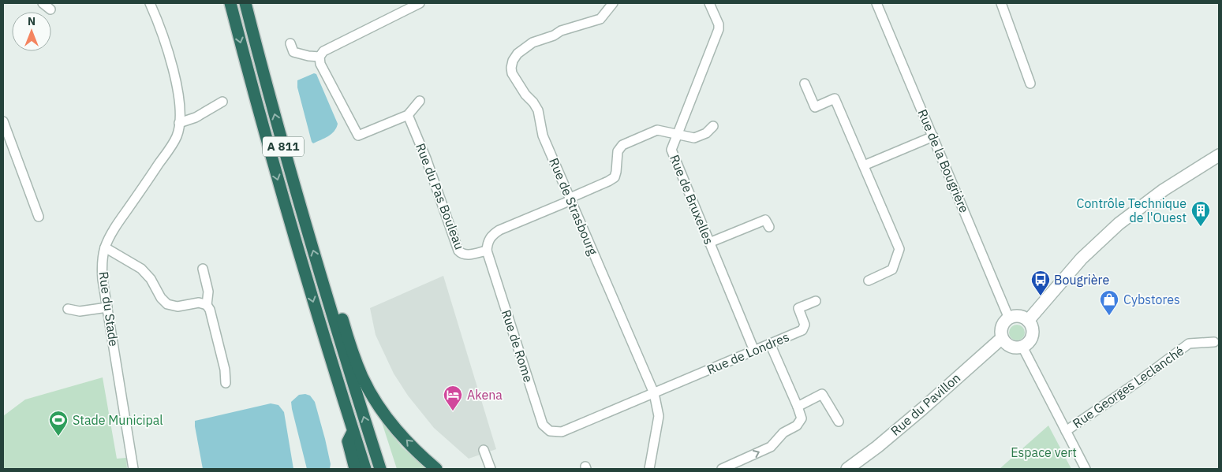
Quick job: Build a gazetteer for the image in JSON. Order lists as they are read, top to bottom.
{
  "streets": {
    "highway": ["A 811"],
    "street": [
      "Rue de la Bougrière",
      "Rue du Pas Bouleau",
      "Rue de Bruxelles",
      "Rue de Strasbourg",
      "Rue du Stade",
      "Rue de Rome",
      "Rue de Londres",
      "Rue Georges Leclanché",
      "Rue du Pavillon"
    ]
  },
  "crossings": [
    ["Rue de la Bougrière", "Rue du Pavillon"],
    ["Rue du Pas Bouleau", "Rue de Rome"],
    ["Rue de Bruxelles", "Rue de Londres"],
    ["Rue de Strasbourg", "Rue de Rome"],
    ["Rue de Strasbourg", "Rue de Londres"],
    ["Rue de Rome", "Rue de Londres"]
  ],
  "parks": ["Espace vert"],
  "places": {
    "building": ["Contrôle Technique de l'Ouest"],
    "bus stop": ["Bougrière"],
    "shop": ["Cybstores"],
    "hotel": ["Akena"],
    "sports": ["Stade Municipal"]
  },
  "north": "top"
}
